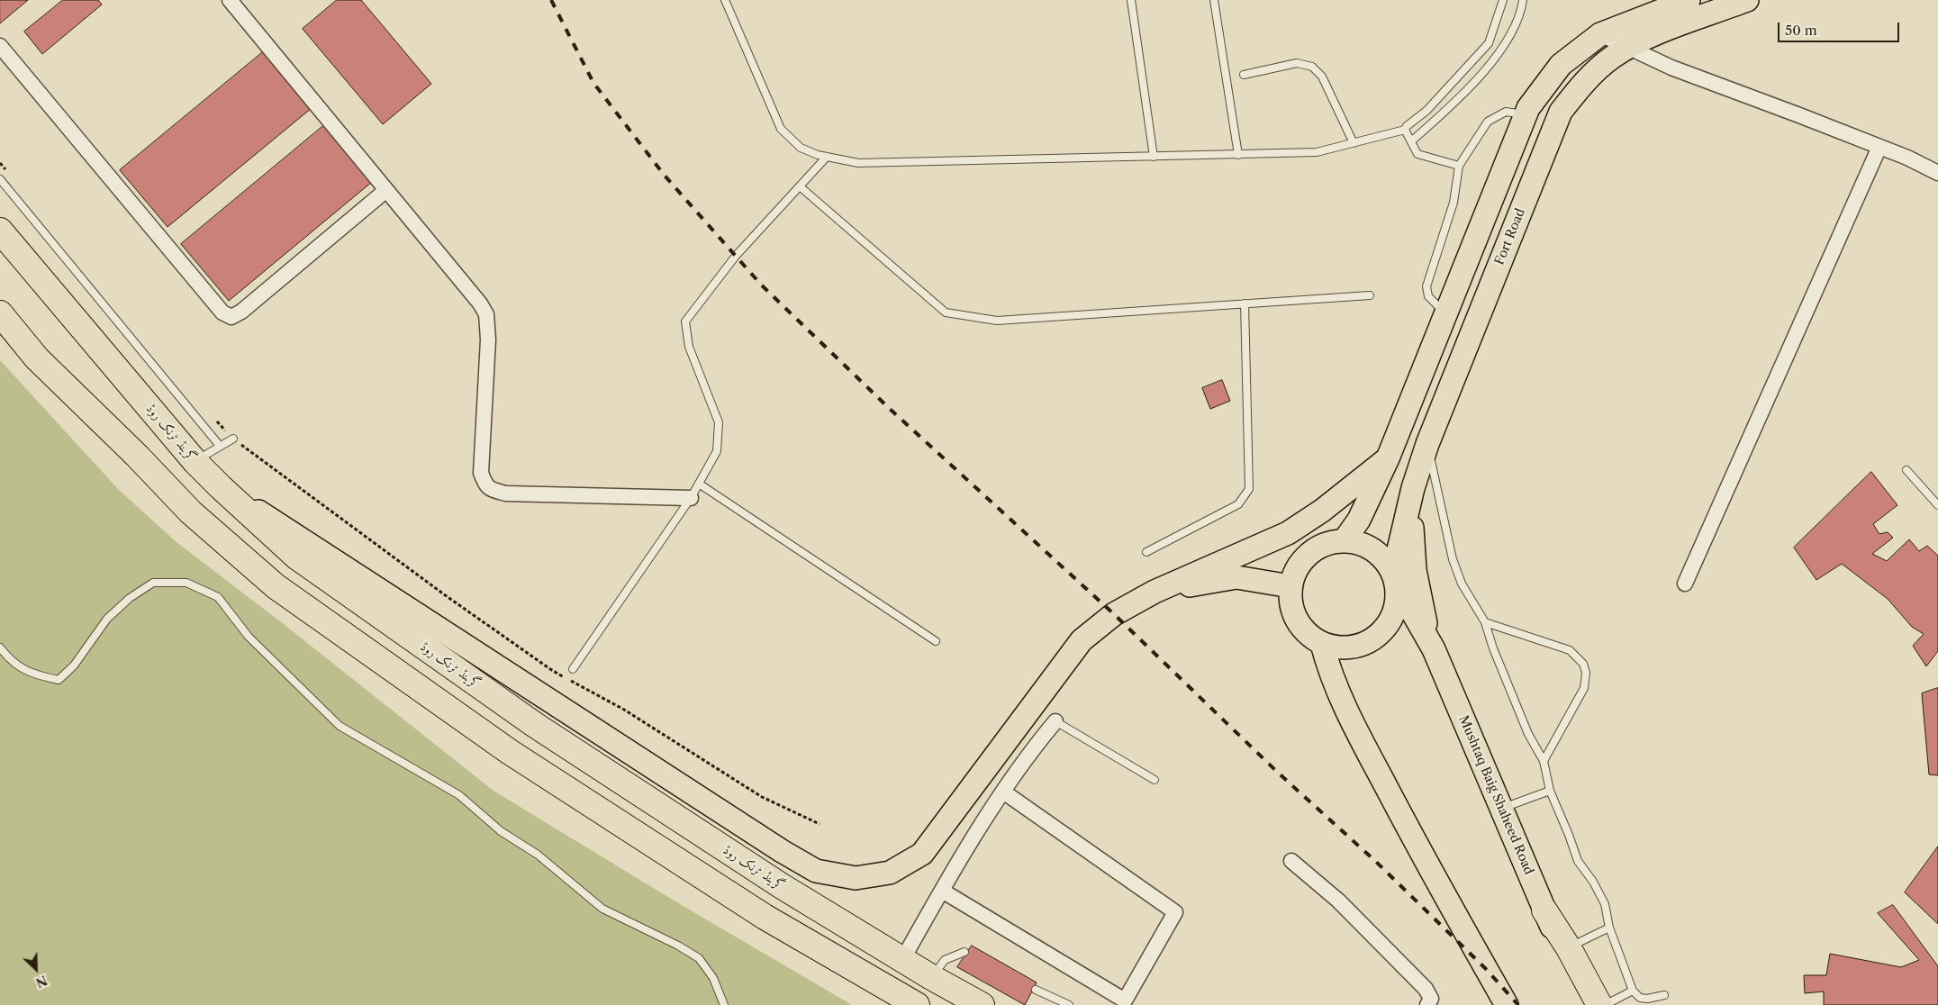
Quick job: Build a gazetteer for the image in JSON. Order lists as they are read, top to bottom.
{
  "streets": {
    "highway": ["گرینڈ ٹرنک روڈ"],
    "main road": ["Fort Road", "Mushtaq Baig Shaheed Road"]
  },
  "crossings": [
    ["Fort Road", "Mushtaq Baig Shaheed Road"]
  ],
  "scale_bar": "50 m",
  "north": "bottom right"
}
